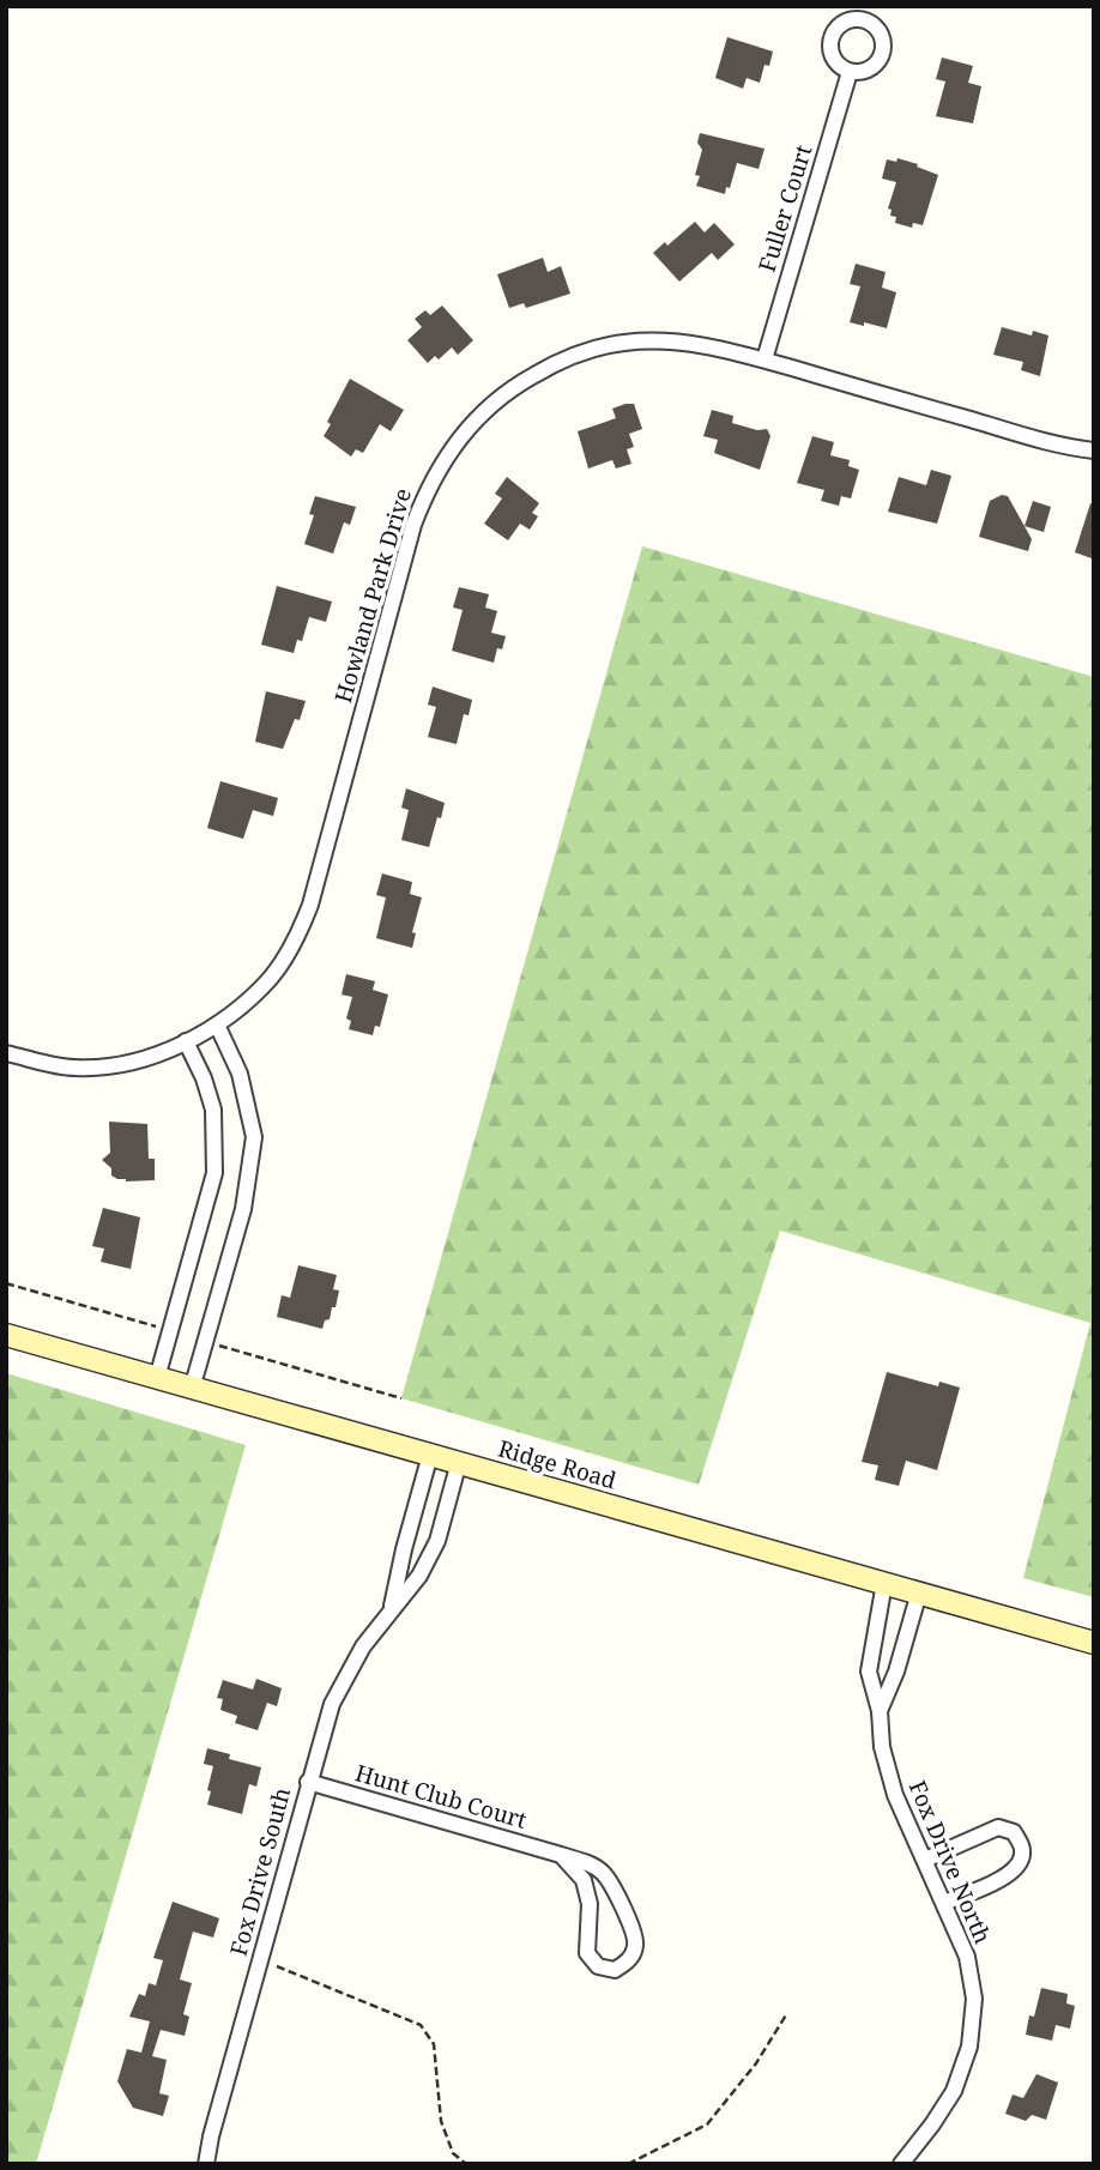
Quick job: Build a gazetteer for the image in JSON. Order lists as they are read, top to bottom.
{
  "streets": {
    "street": [
      "Fuller Court",
      "Howland Park Drive",
      "Ridge Road",
      "Hunt Club Court",
      "Fox Drive North",
      "Fox Drive South"
    ]
  },
  "crossings": [
    ["Fuller Court", "Howland Park Drive"],
    ["Ridge Road", "Fox Drive North"],
    ["Ridge Road", "Fox Drive South"],
    ["Hunt Club Court", "Fox Drive South"]
  ]
}
